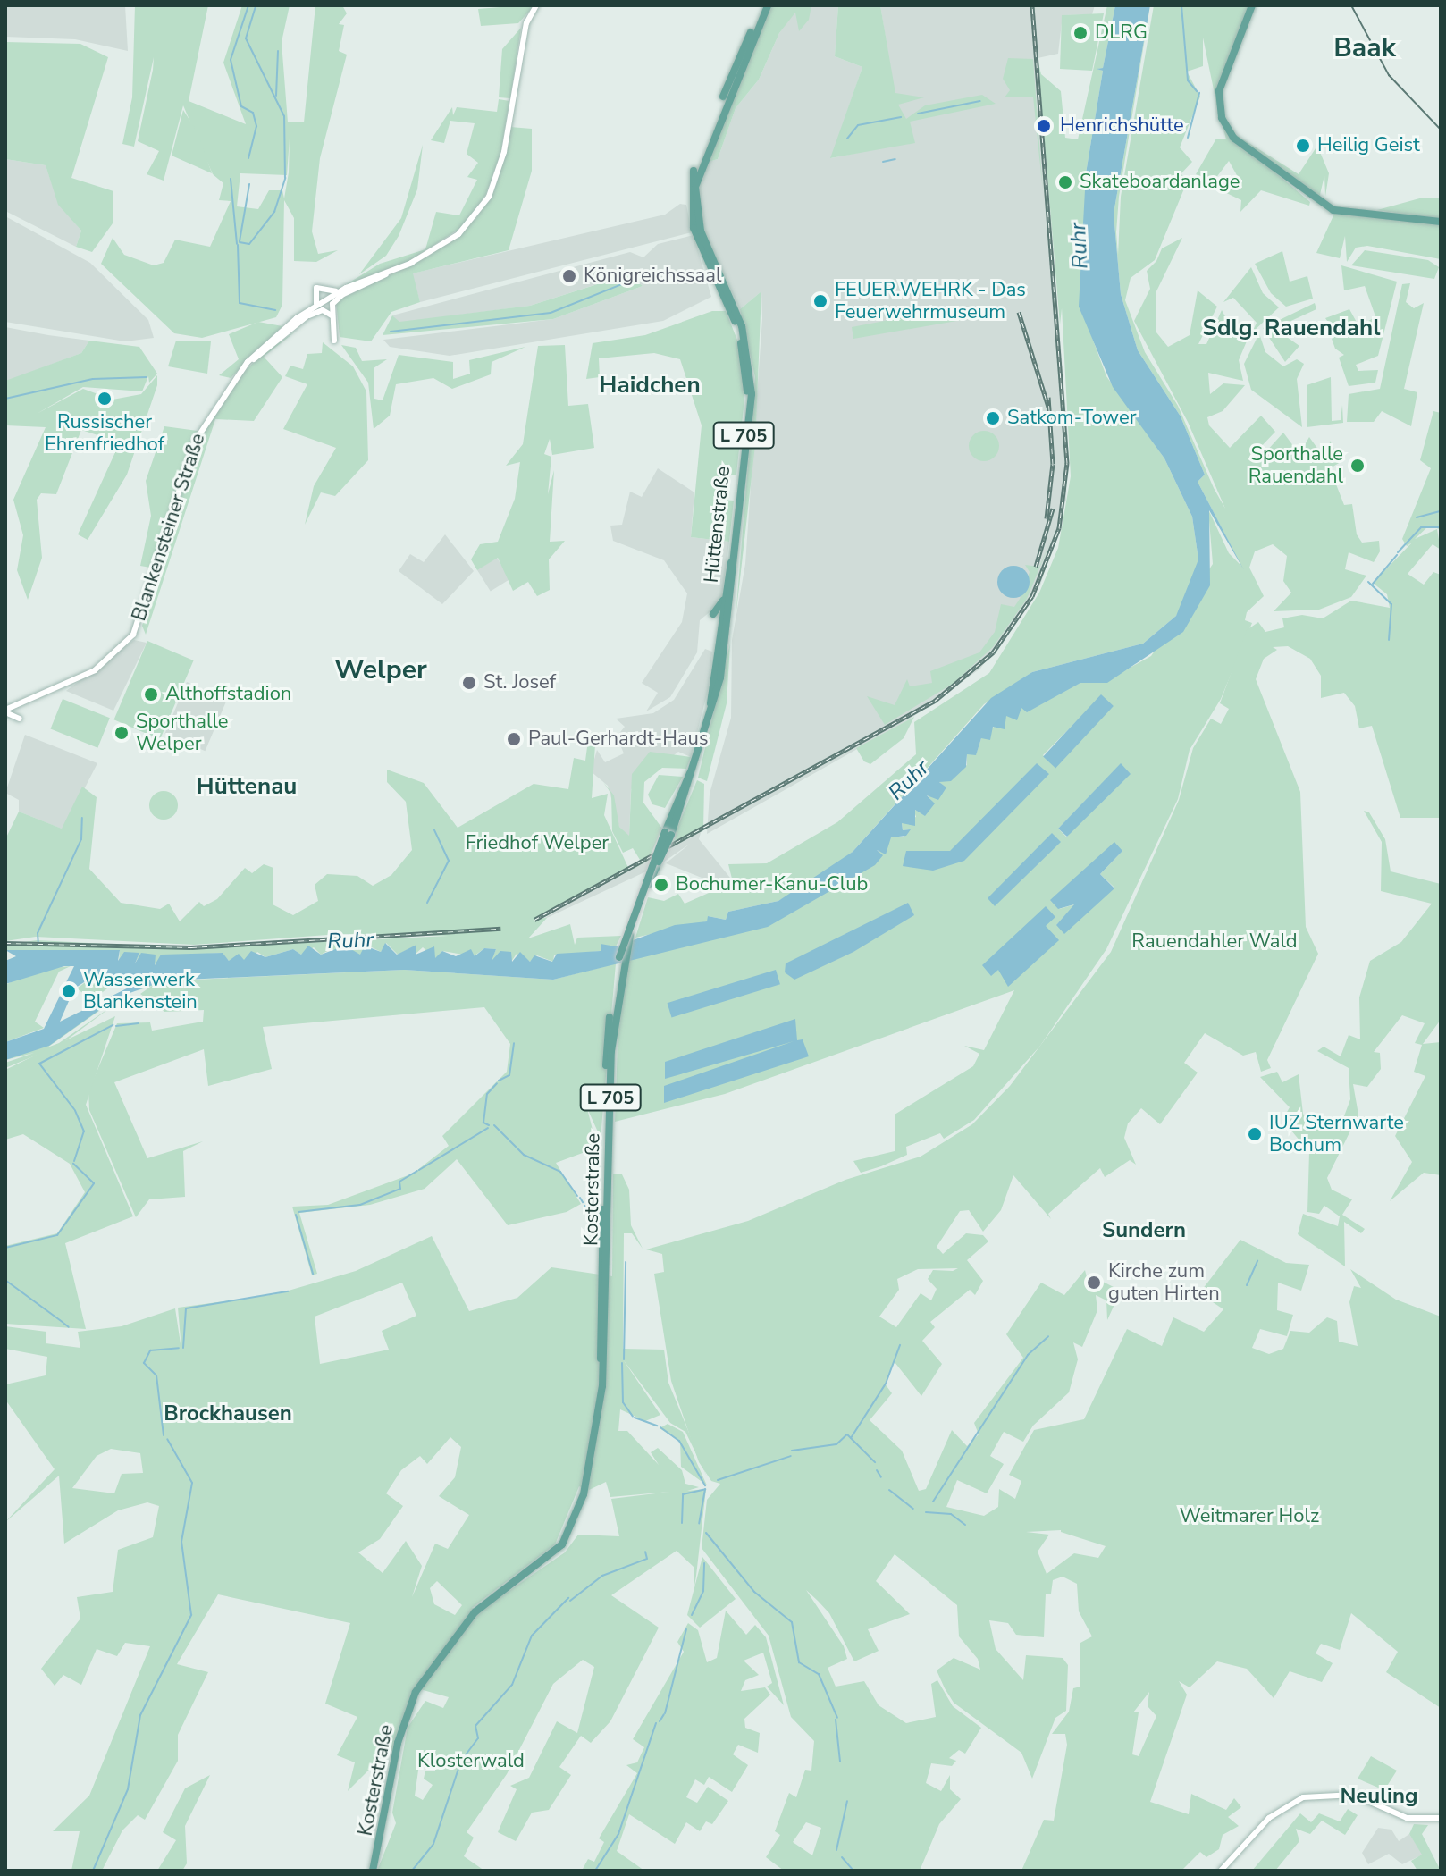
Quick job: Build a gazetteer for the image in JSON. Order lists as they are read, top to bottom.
{
  "streets": {
    "main road": [
      "L 705",
      "Hüttenstraße",
      "Blankensteiner Straße",
      "Kosterstraße"
    ]
  },
  "crossings": [
    ["L 705", "Hüttenstraße"],
    ["Hüttenstraße", "Kosterstraße"]
  ],
  "districts": [
    "Baak",
    "Sdlg. Rauendahl",
    "Haidchen",
    "Welper",
    "Hüttenau",
    "Sundern",
    "Brockhausen",
    "Neuling"
  ],
  "water": ["Ruhr"],
  "parks": [
    "Friedhof Welper",
    "Rauendahler Wald",
    "Weitmarer Holz",
    "Klosterwald"
  ],
  "places": [
    "DLRG",
    "Henrichshütte",
    "Heilig Geist",
    "Skateboardanlage",
    "Königreichssaal",
    "FEUER.WEHRK - Das Feuerwehrmuseum",
    "Russischer Ehrenfriedhof",
    "Satkom-Tower",
    "Sporthalle Rauendahl",
    "St. Josef",
    "Althoffstadion",
    "Sporthalle Welper",
    "Paul-Gerhardt-Haus",
    "Bochumer-Kanu-Club",
    "Wasserwerk Blankenstein",
    "IUZ Sternwarte Bochum",
    "Kirche zum guten Hirten"
  ]
}
